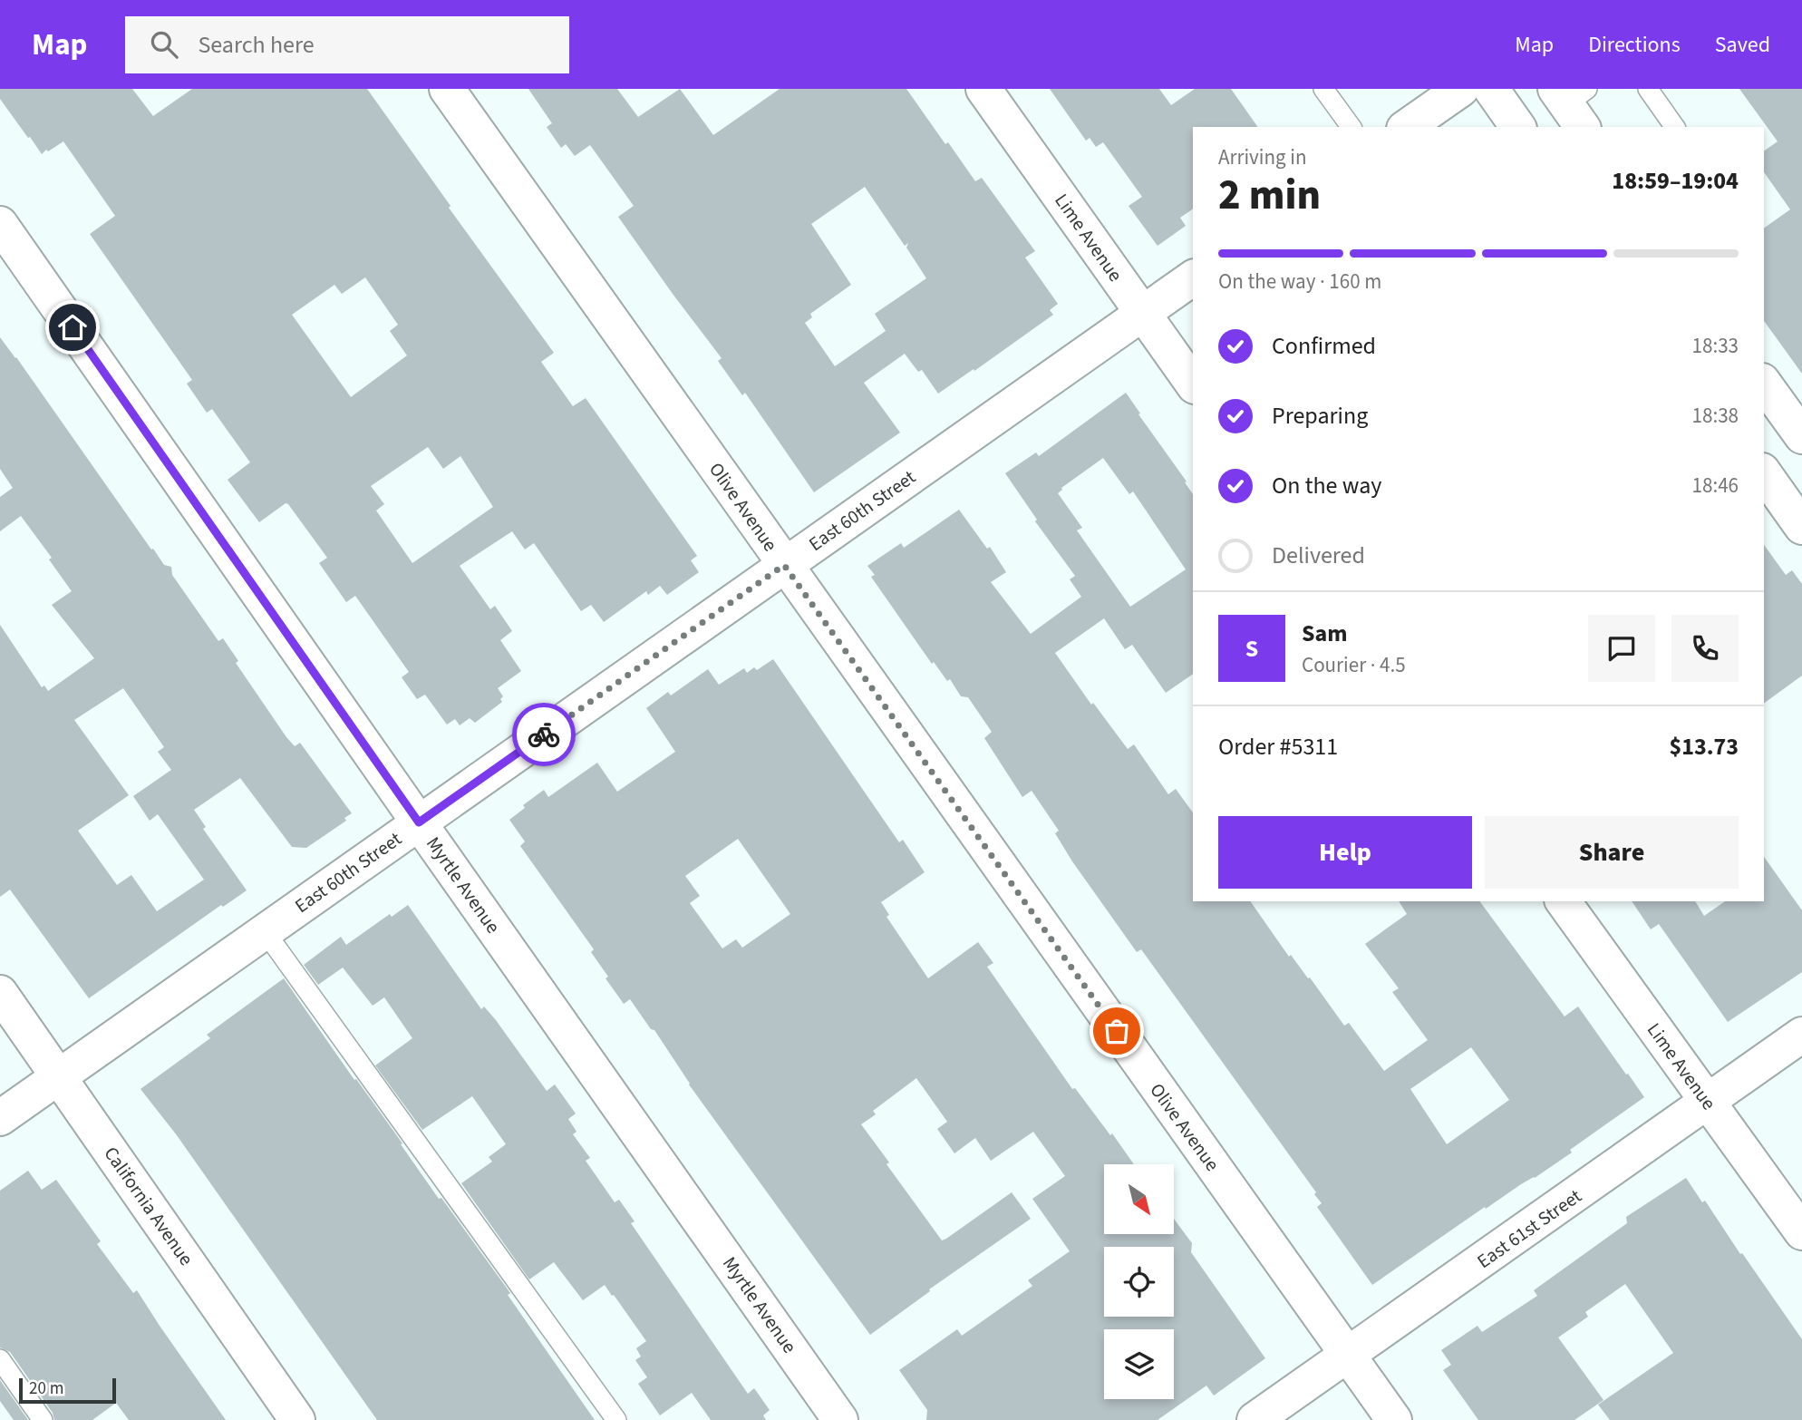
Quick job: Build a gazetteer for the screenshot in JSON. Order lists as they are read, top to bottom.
{
  "streets": {
    "street": [
      "Lime Avenue",
      "Olive Avenue",
      "East 60th Street",
      "Myrtle Avenue",
      "California Avenue",
      "East 61st Street"
    ]
  },
  "crossings": [
    ["Lime Avenue", "East 60th Street"],
    ["Lime Avenue", "East 61st Street"],
    ["Olive Avenue", "East 60th Street"],
    ["Olive Avenue", "East 61st Street"],
    ["East 60th Street", "Myrtle Avenue"],
    ["East 60th Street", "California Avenue"]
  ],
  "scale_bar": "20 m",
  "north": "bottom right",
  "page": {
    "header": "Map",
    "search": "Search here",
    "nav": ["Map", "Directions", "Saved"],
    "heading": ["2 min", "Arriving in", "18:59–19:04"],
    "panel": [
      "Sam",
      "Courier · 4.5",
      "Order #5311",
      "$13.73"
    ],
    "bar": "On the way · 160 m",
    "list": [
      ["Confirmed", "18:33"],
      ["Preparing", "18:38"],
      ["On the way", "18:46"],
      "Delivered"
    ],
    "round": "S",
    "buttons": ["Help", "Share"],
    "scale": "20 m"
  }
}
